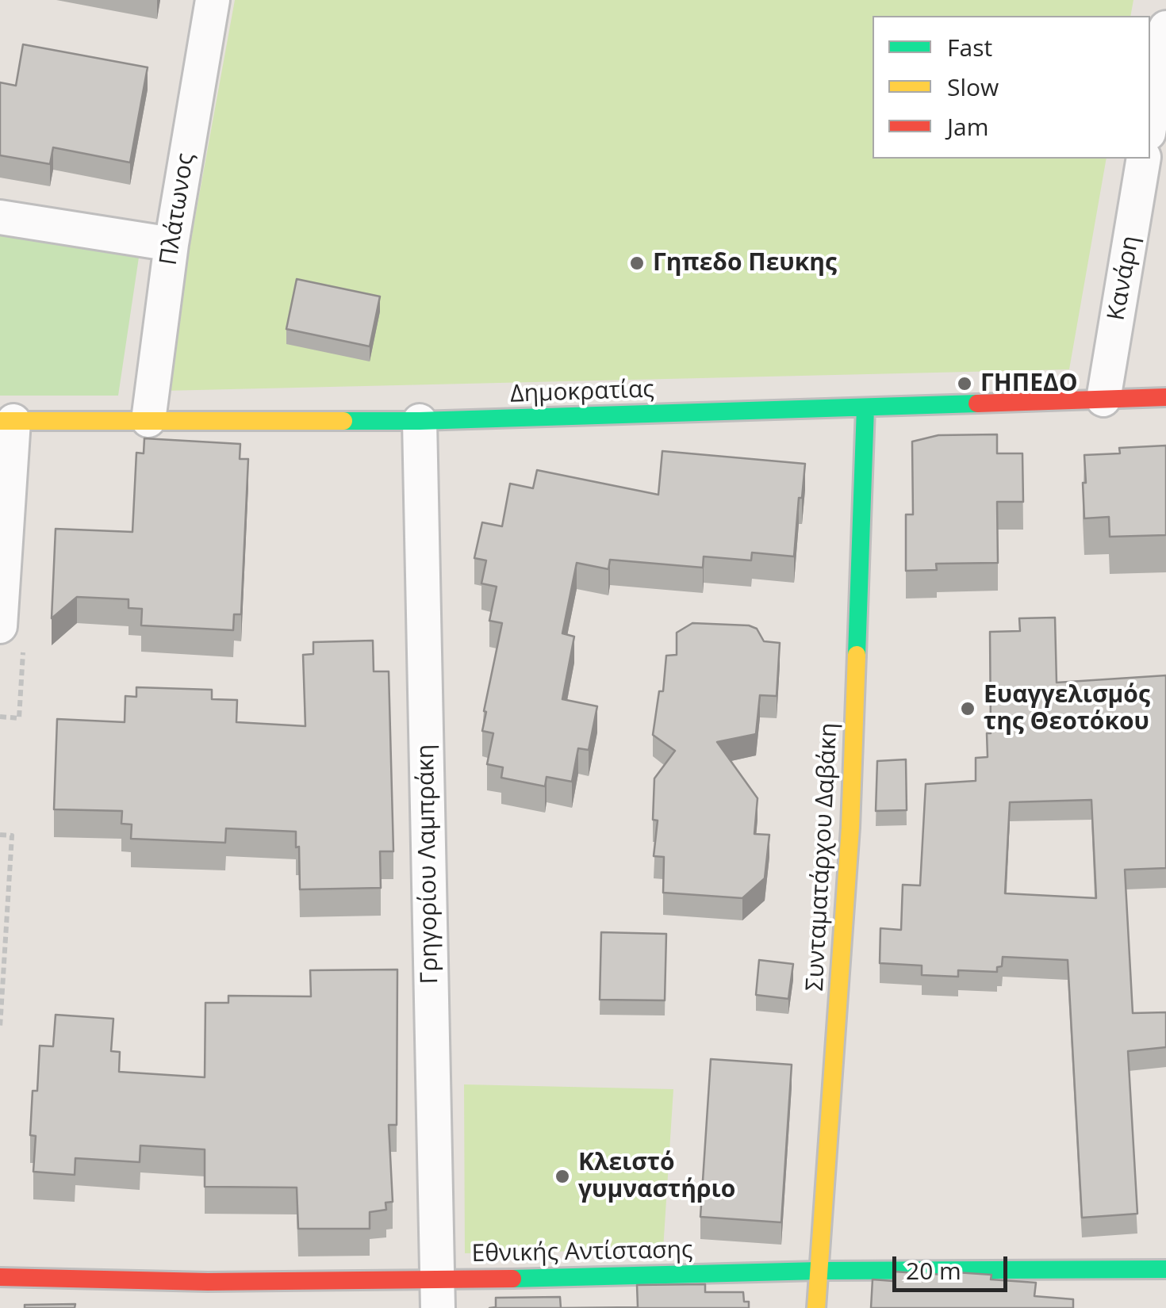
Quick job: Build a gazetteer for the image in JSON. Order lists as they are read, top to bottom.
{
  "streets": {
    "street": [
      "Πλάτωνος",
      "Κανάρη",
      "Δημοκρατίας",
      "Συνταματάρχου Δαβάκη",
      "Γρηγορίου Λαμπράκη",
      "Εθνικής Αντίστασης"
    ]
  },
  "crossings": [
    ["Πλάτωνος", "Δημοκρατίας"],
    ["Κανάρη", "Δημοκρατίας"],
    ["Δημοκρατίας", "Συνταματάρχου Δαβάκη"],
    ["Δημοκρατίας", "Γρηγορίου Λαμπράκη"],
    ["Συνταματάρχου Δαβάκη", "Εθνικής Αντίστασης"],
    ["Γρηγορίου Λαμπράκη", "Εθνικής Αντίστασης"]
  ],
  "places": [
    "Γηπεδο Πευκης",
    "ΓΗΠΕΔΟ",
    "Ευαγγελισμός της Θεοτόκου",
    "Κλειστό γυμναστήριο"
  ],
  "legend": ["Fast", "Slow", "Jam"],
  "scale_bar": "20 m"
}
